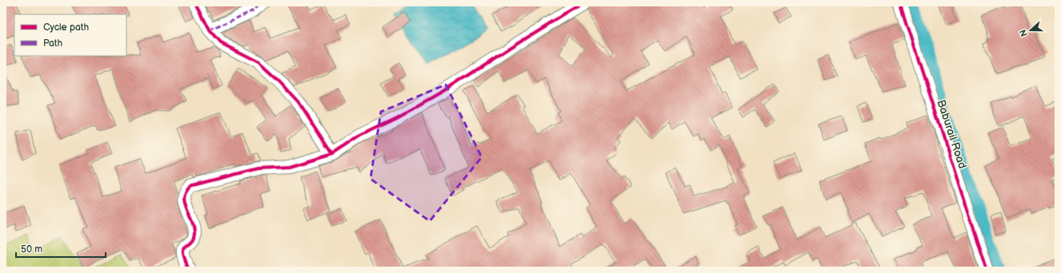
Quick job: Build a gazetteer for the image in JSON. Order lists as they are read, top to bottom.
{
  "streets": {
    "street": ["Baburail Road"]
  },
  "legend": ["Cycle path", "Path"],
  "scale_bar": "50 m",
  "north": "left"
}
